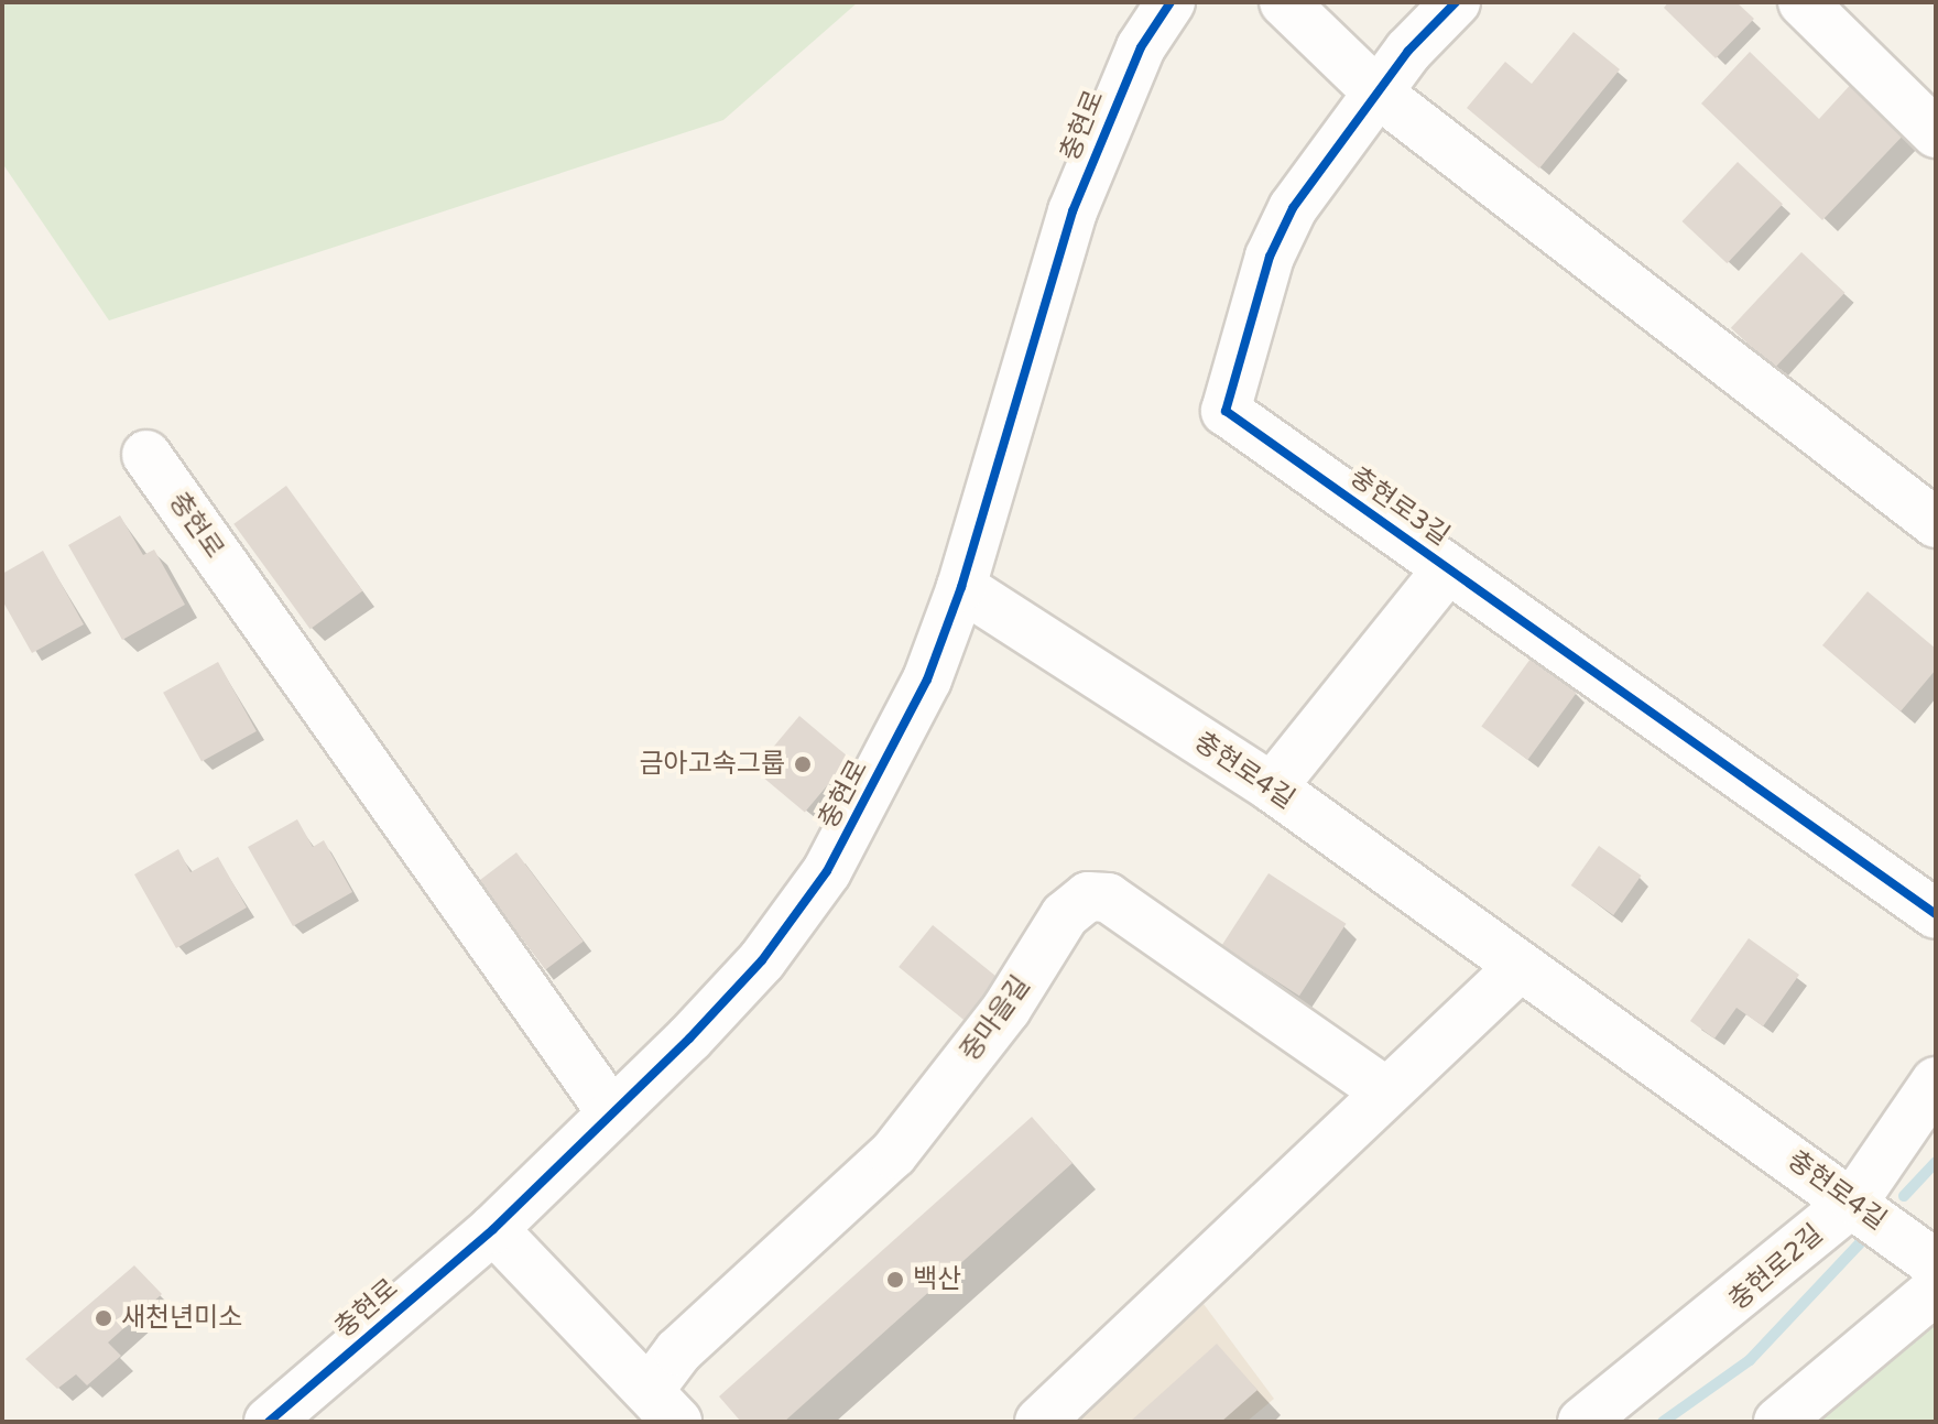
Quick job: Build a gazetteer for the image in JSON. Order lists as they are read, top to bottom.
{
  "streets": {
    "street": [
      "충현로",
      "충현로3길",
      "충현로4길",
      "중마을길",
      "충현로2길"
    ]
  },
  "crossings": [
    ["충현로", "충현로4길"],
    ["충현로", "중마을길"],
    ["충현로4길", "충현로2길"]
  ],
  "places": ["금아고속그룹", "백산", "새천년미소"]
}
